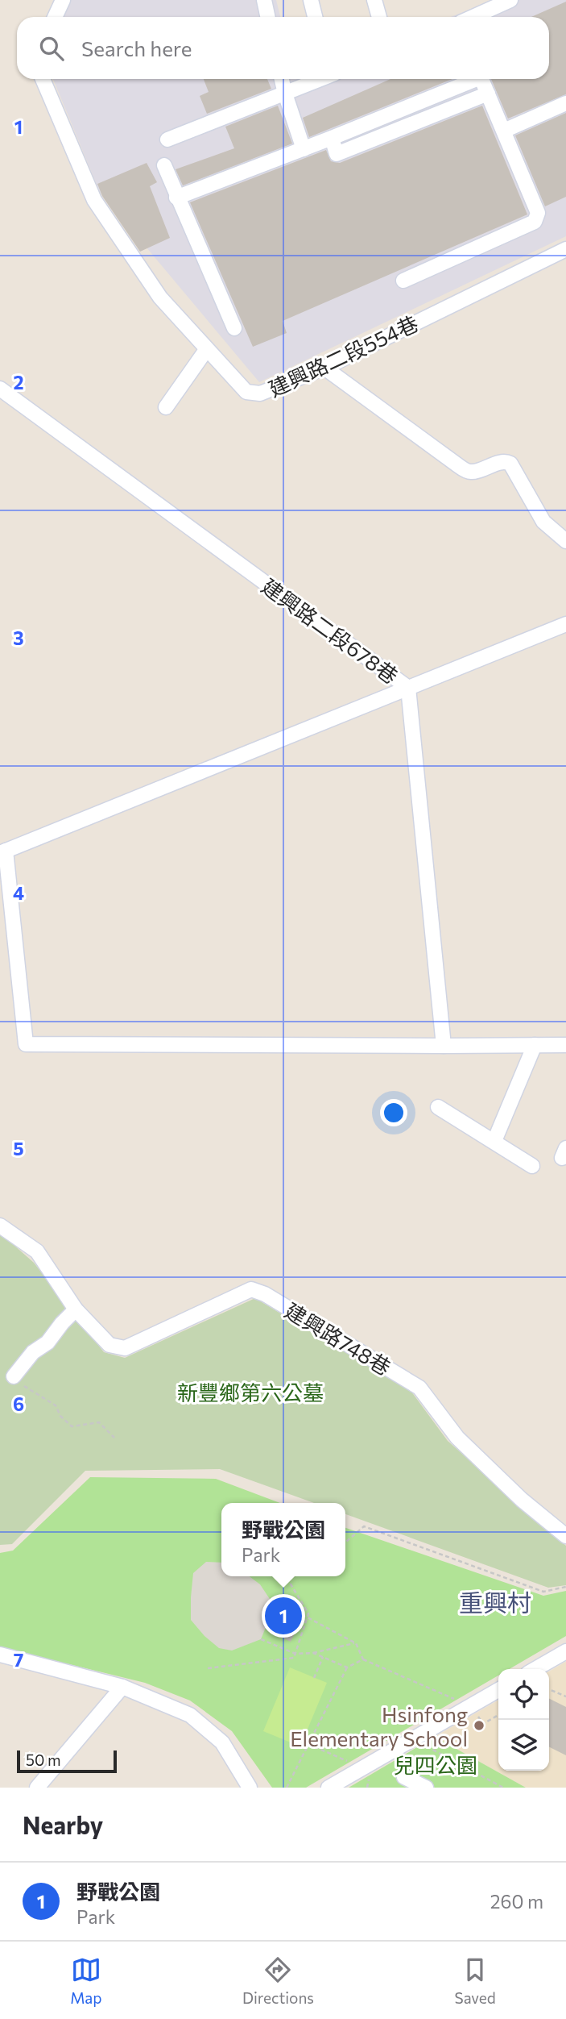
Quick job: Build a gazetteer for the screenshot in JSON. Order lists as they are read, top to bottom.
{
  "streets": {
    "street": ["建興路二段554巷", "建興路二段678巷", "建興路748巷"]
  },
  "districts": ["重興村"],
  "parks": ["新豐鄉第六公墓", "兒四公園"],
  "places": ["Hsinfong Elementary School"],
  "scale_bar": "50 m",
  "page": {
    "search": "Search here",
    "popup": ["野戰公園", "Park"],
    "pins": "1",
    "scale": "50 m",
    "heading": "Nearby",
    "list": [
      {
        "mark": "1",
        "name": "野戰公園",
        "note": "Park",
        "value": "260 m"
      }
    ],
    "nav": ["Map", "Directions", "Saved"]
  },
  "grid": {
    "rows": [
      "1",
      "2",
      "3",
      "4",
      "5",
      "6",
      "7"
    ]
  }
}
